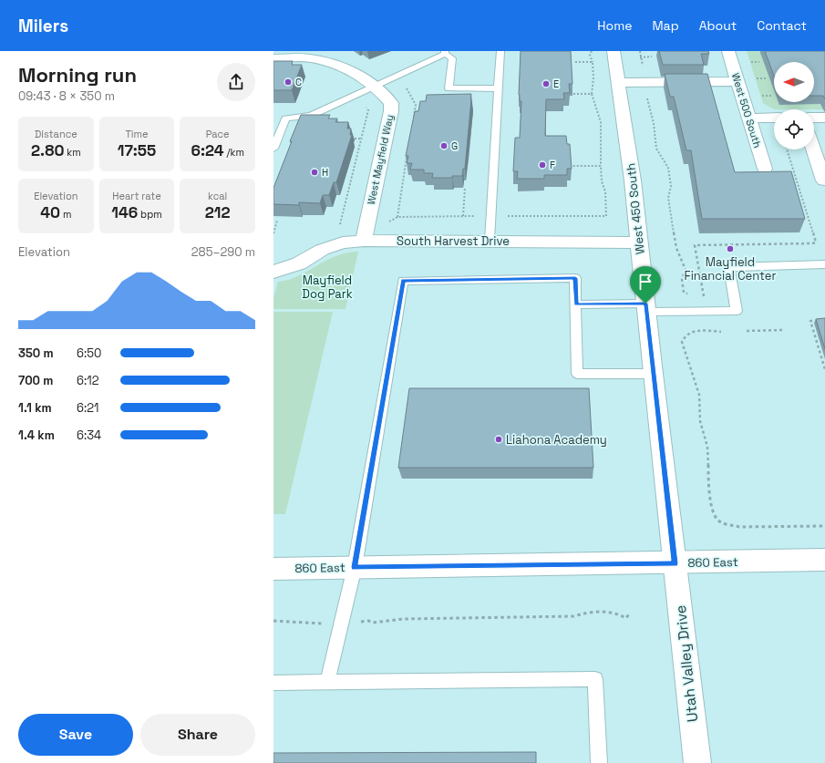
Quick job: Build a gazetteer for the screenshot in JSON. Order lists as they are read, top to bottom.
{
  "streets": {
    "street": [
      "West 500 South",
      "West Mayfield Way",
      "West 450 South",
      "South Harvest Drive",
      "860 East",
      "Utah Valley Drive"
    ]
  },
  "crossings": [
    ["West Mayfield Way", "South Harvest Drive"],
    ["West 450 South", "South Harvest Drive"],
    ["West 450 South", "860 East"],
    ["West 450 South", "Utah Valley Drive"],
    ["860 East", "Utah Valley Drive"]
  ],
  "parks": ["Mayfield Dog Park"],
  "places": [
    "C",
    "E",
    "G",
    "F",
    "H",
    "Mayfield Financial Center",
    "Liahona Academy"
  ],
  "north": "left",
  "page": {
    "header": "Milers",
    "nav": [
      "Home",
      "Map",
      "About",
      "Contact"
    ],
    "heading": ["Morning run", "09:43 · 8 × 350 m"],
    "stats": [
      ["Distance", "2.80 km"],
      ["Time", "17:55"],
      ["Pace", "6:24 /km"],
      ["Elevation", "40 m"],
      ["Heart rate", "146 bpm"],
      ["kcal", "212"]
    ],
    "chart": ["Elevation", "285–290 m"],
    "list": [
      {
        "name": "350 m",
        "note": "6:50"
      },
      {
        "name": "700 m",
        "note": "6:12"
      },
      {
        "name": "1.1 km",
        "note": "6:21"
      },
      {
        "name": "1.4 km",
        "note": "6:34"
      }
    ],
    "buttons": ["Save", "Share"]
  }
}
